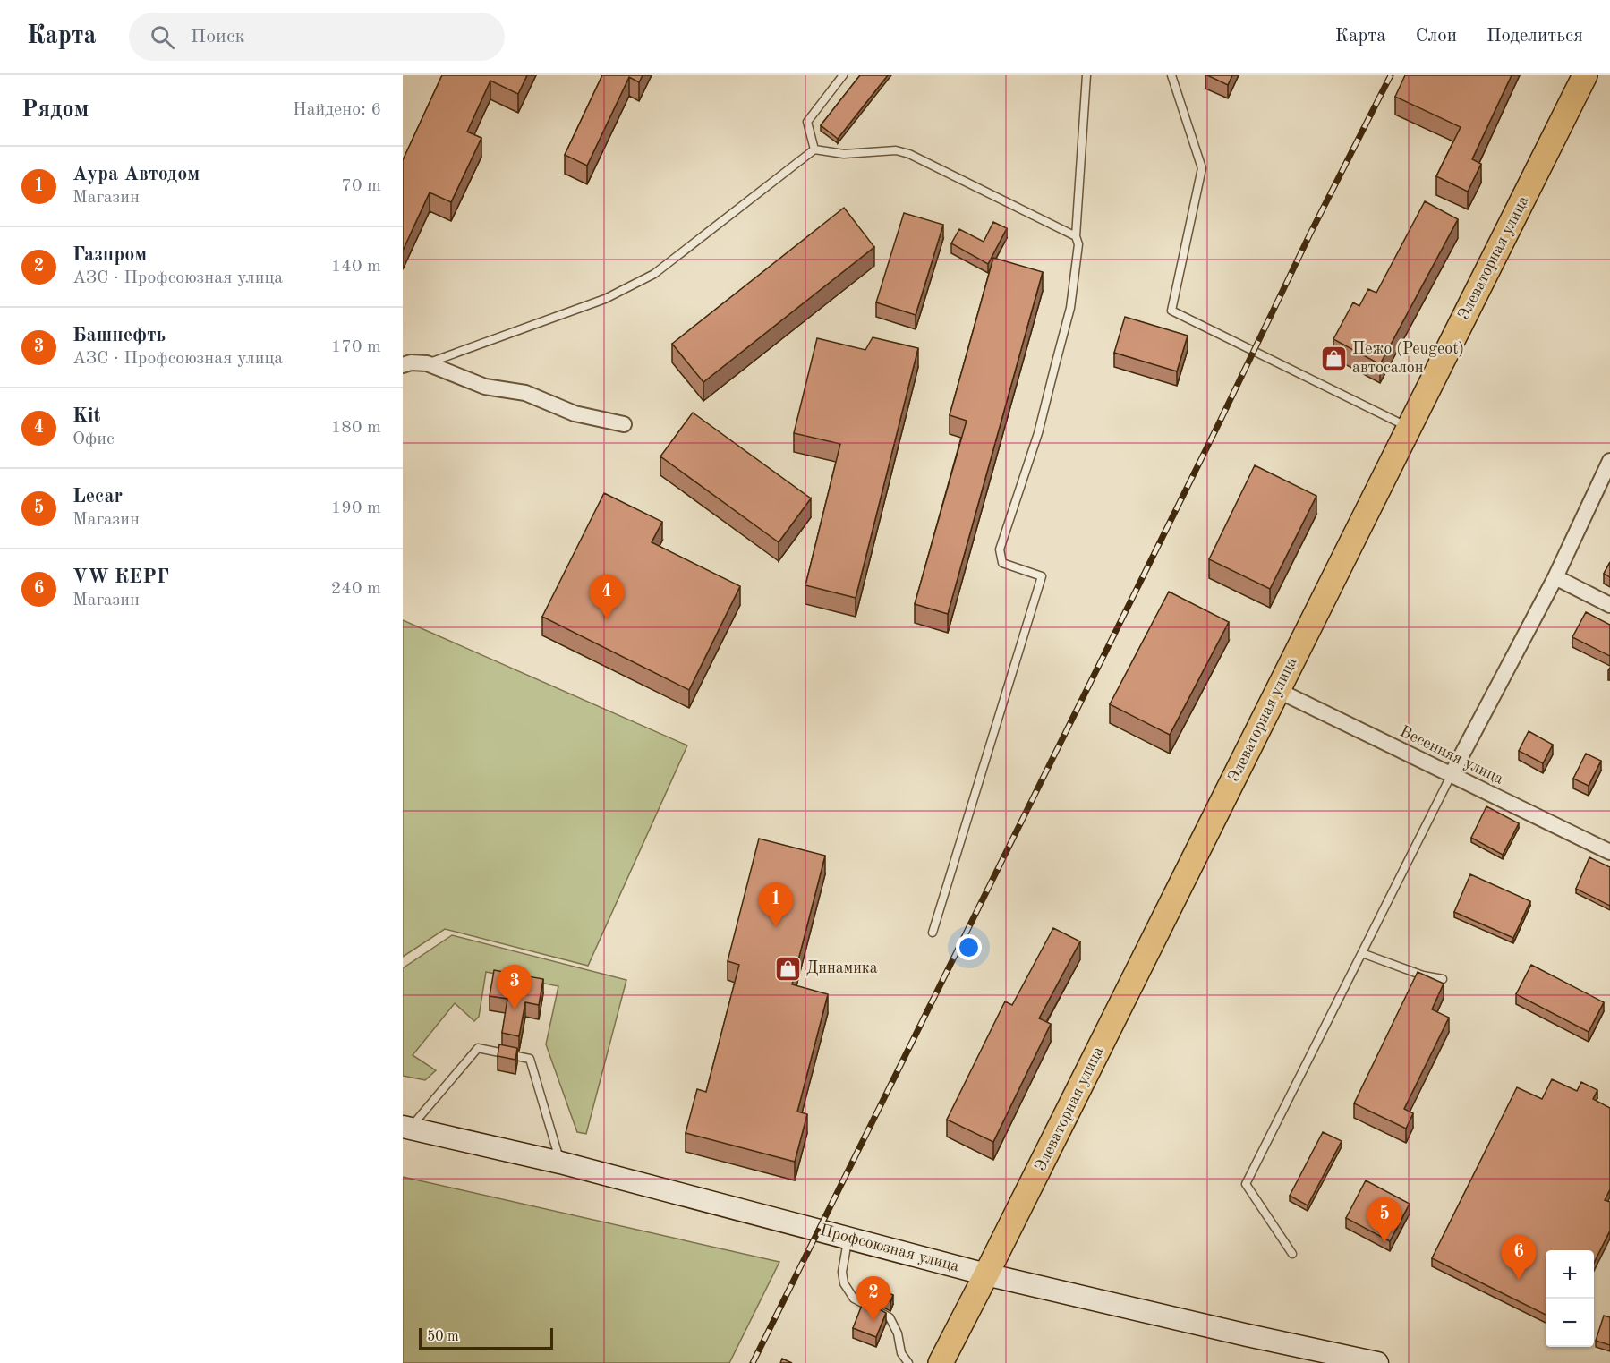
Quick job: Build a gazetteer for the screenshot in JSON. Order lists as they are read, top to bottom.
{
  "streets": {
    "main road": ["Элеваторная улица", "Профсоюзная улица"],
    "street": ["Весенняя улица"]
  },
  "crossings": [
    ["Элеваторная улица", "Весенняя улица"],
    ["Элеваторная улица", "Профсоюзная улица"]
  ],
  "places": {
    "shop": ["Пежо (Peugeot) автосалон", "Динамика"]
  },
  "scale_bar": "50 m",
  "page": {
    "header": "Карта",
    "search": "Поиск",
    "nav": ["Карта", "Слои", "Поделиться"],
    "heading": ["Рядом", "Найдено: 6"],
    "list": [
      {
        "mark": "1",
        "name": "Аура Автодом",
        "note": "Магазин",
        "value": "70 m"
      },
      {
        "mark": "2",
        "name": "Газпром",
        "note": "АЗС · Профсоюзная улица",
        "value": "140 m"
      },
      {
        "mark": "3",
        "name": "Башнефть",
        "note": "АЗС · Профсоюзная улица",
        "value": "170 m"
      },
      {
        "mark": "4",
        "name": "Kit",
        "note": "Офис",
        "value": "180 m"
      },
      {
        "mark": "5",
        "name": "Lecar",
        "note": "Магазин",
        "value": "190 m"
      },
      {
        "mark": "6",
        "name": "VW КЕРГ",
        "note": "Магазин",
        "value": "240 m"
      }
    ],
    "pins": [
      "4",
      "1",
      "3",
      "5",
      "6",
      "2"
    ],
    "map_buttons": ["+", "−"],
    "scale": "50 m"
  }
}
